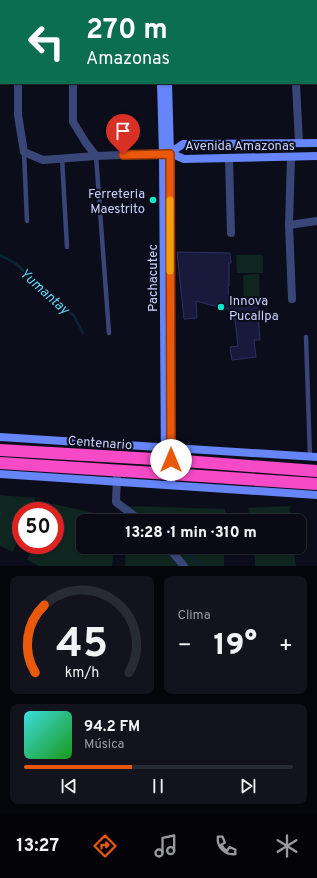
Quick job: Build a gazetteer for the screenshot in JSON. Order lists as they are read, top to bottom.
{
  "streets": {
    "highway": ["Centenario"],
    "street": ["Avenida Amazonas", "Pachacutec"]
  },
  "crossings": [
    ["Avenida Amazonas", "Pachacutec"],
    ["Pachacutec", "Centenario"]
  ],
  "water": ["Yumantay"],
  "places": ["Ferreteria Maestrito", "Innova Pucallpa"],
  "page": {
    "turn": ["270 m", "Amazonas"],
    "limit": "50",
    "trip": "13:28 · 1 min · 310 m",
    "tile": "Clima",
    "heat": ["−", "19°", "+"],
    "song": ["94.2 FM", "Música"],
    "tabs": "13:27",
    "gauge": ["45", "km/h"]
  }
}
